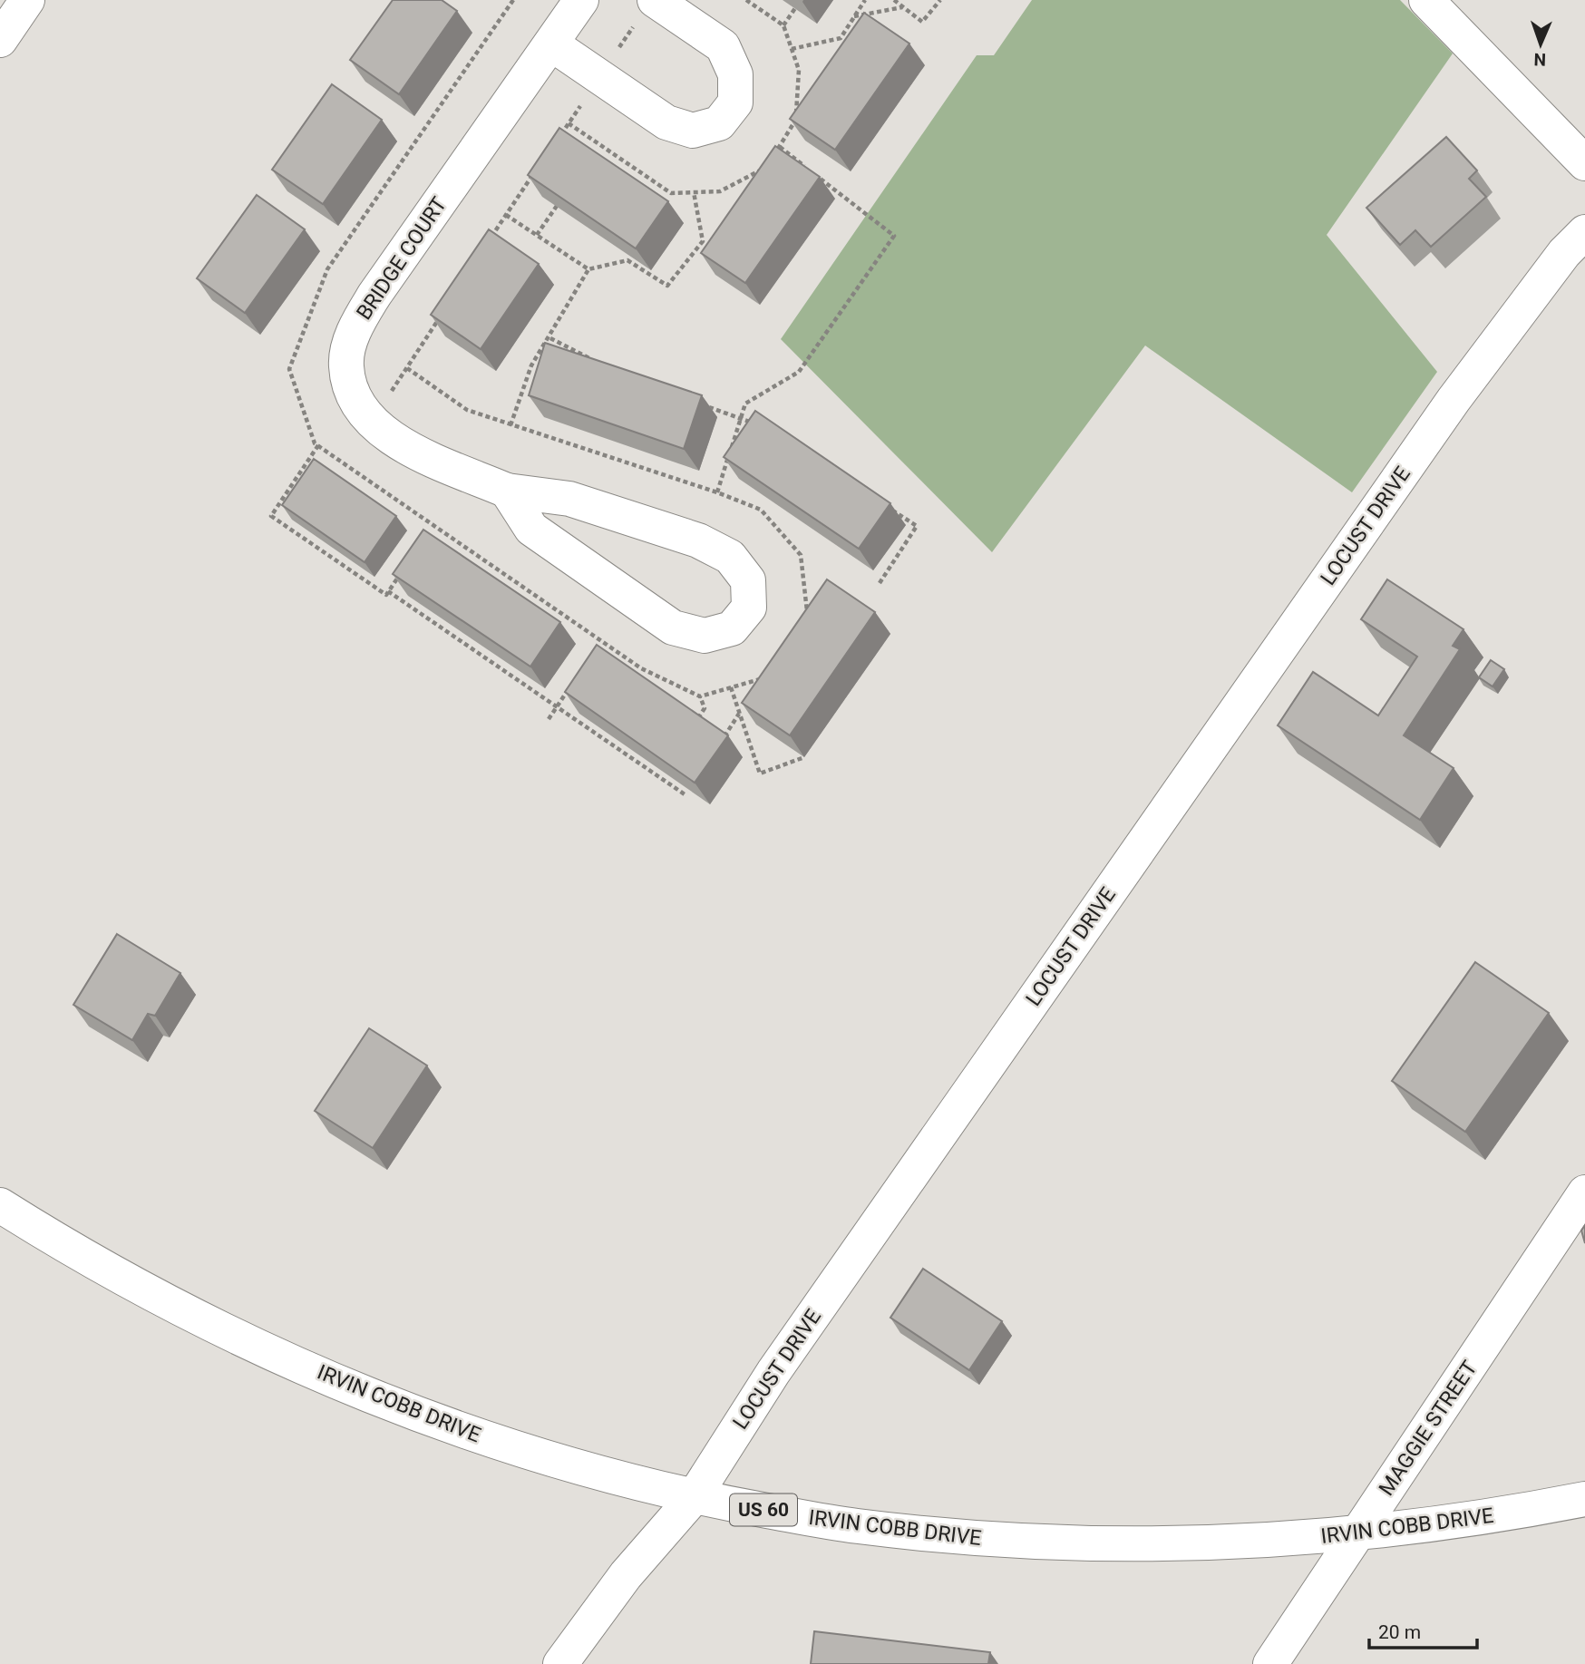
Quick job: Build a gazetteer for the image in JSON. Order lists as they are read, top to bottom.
{
  "streets": {
    "street": [
      "BRIDGE COURT",
      "LOCUST DRIVE",
      "IRVIN COBB DRIVE",
      "MAGGIE STREET",
      "US 60"
    ]
  },
  "crossings": [
    ["LOCUST DRIVE", "IRVIN COBB DRIVE"],
    ["IRVIN COBB DRIVE", "MAGGIE STREET"]
  ],
  "scale_bar": "20 m",
  "north": "bottom"
}
